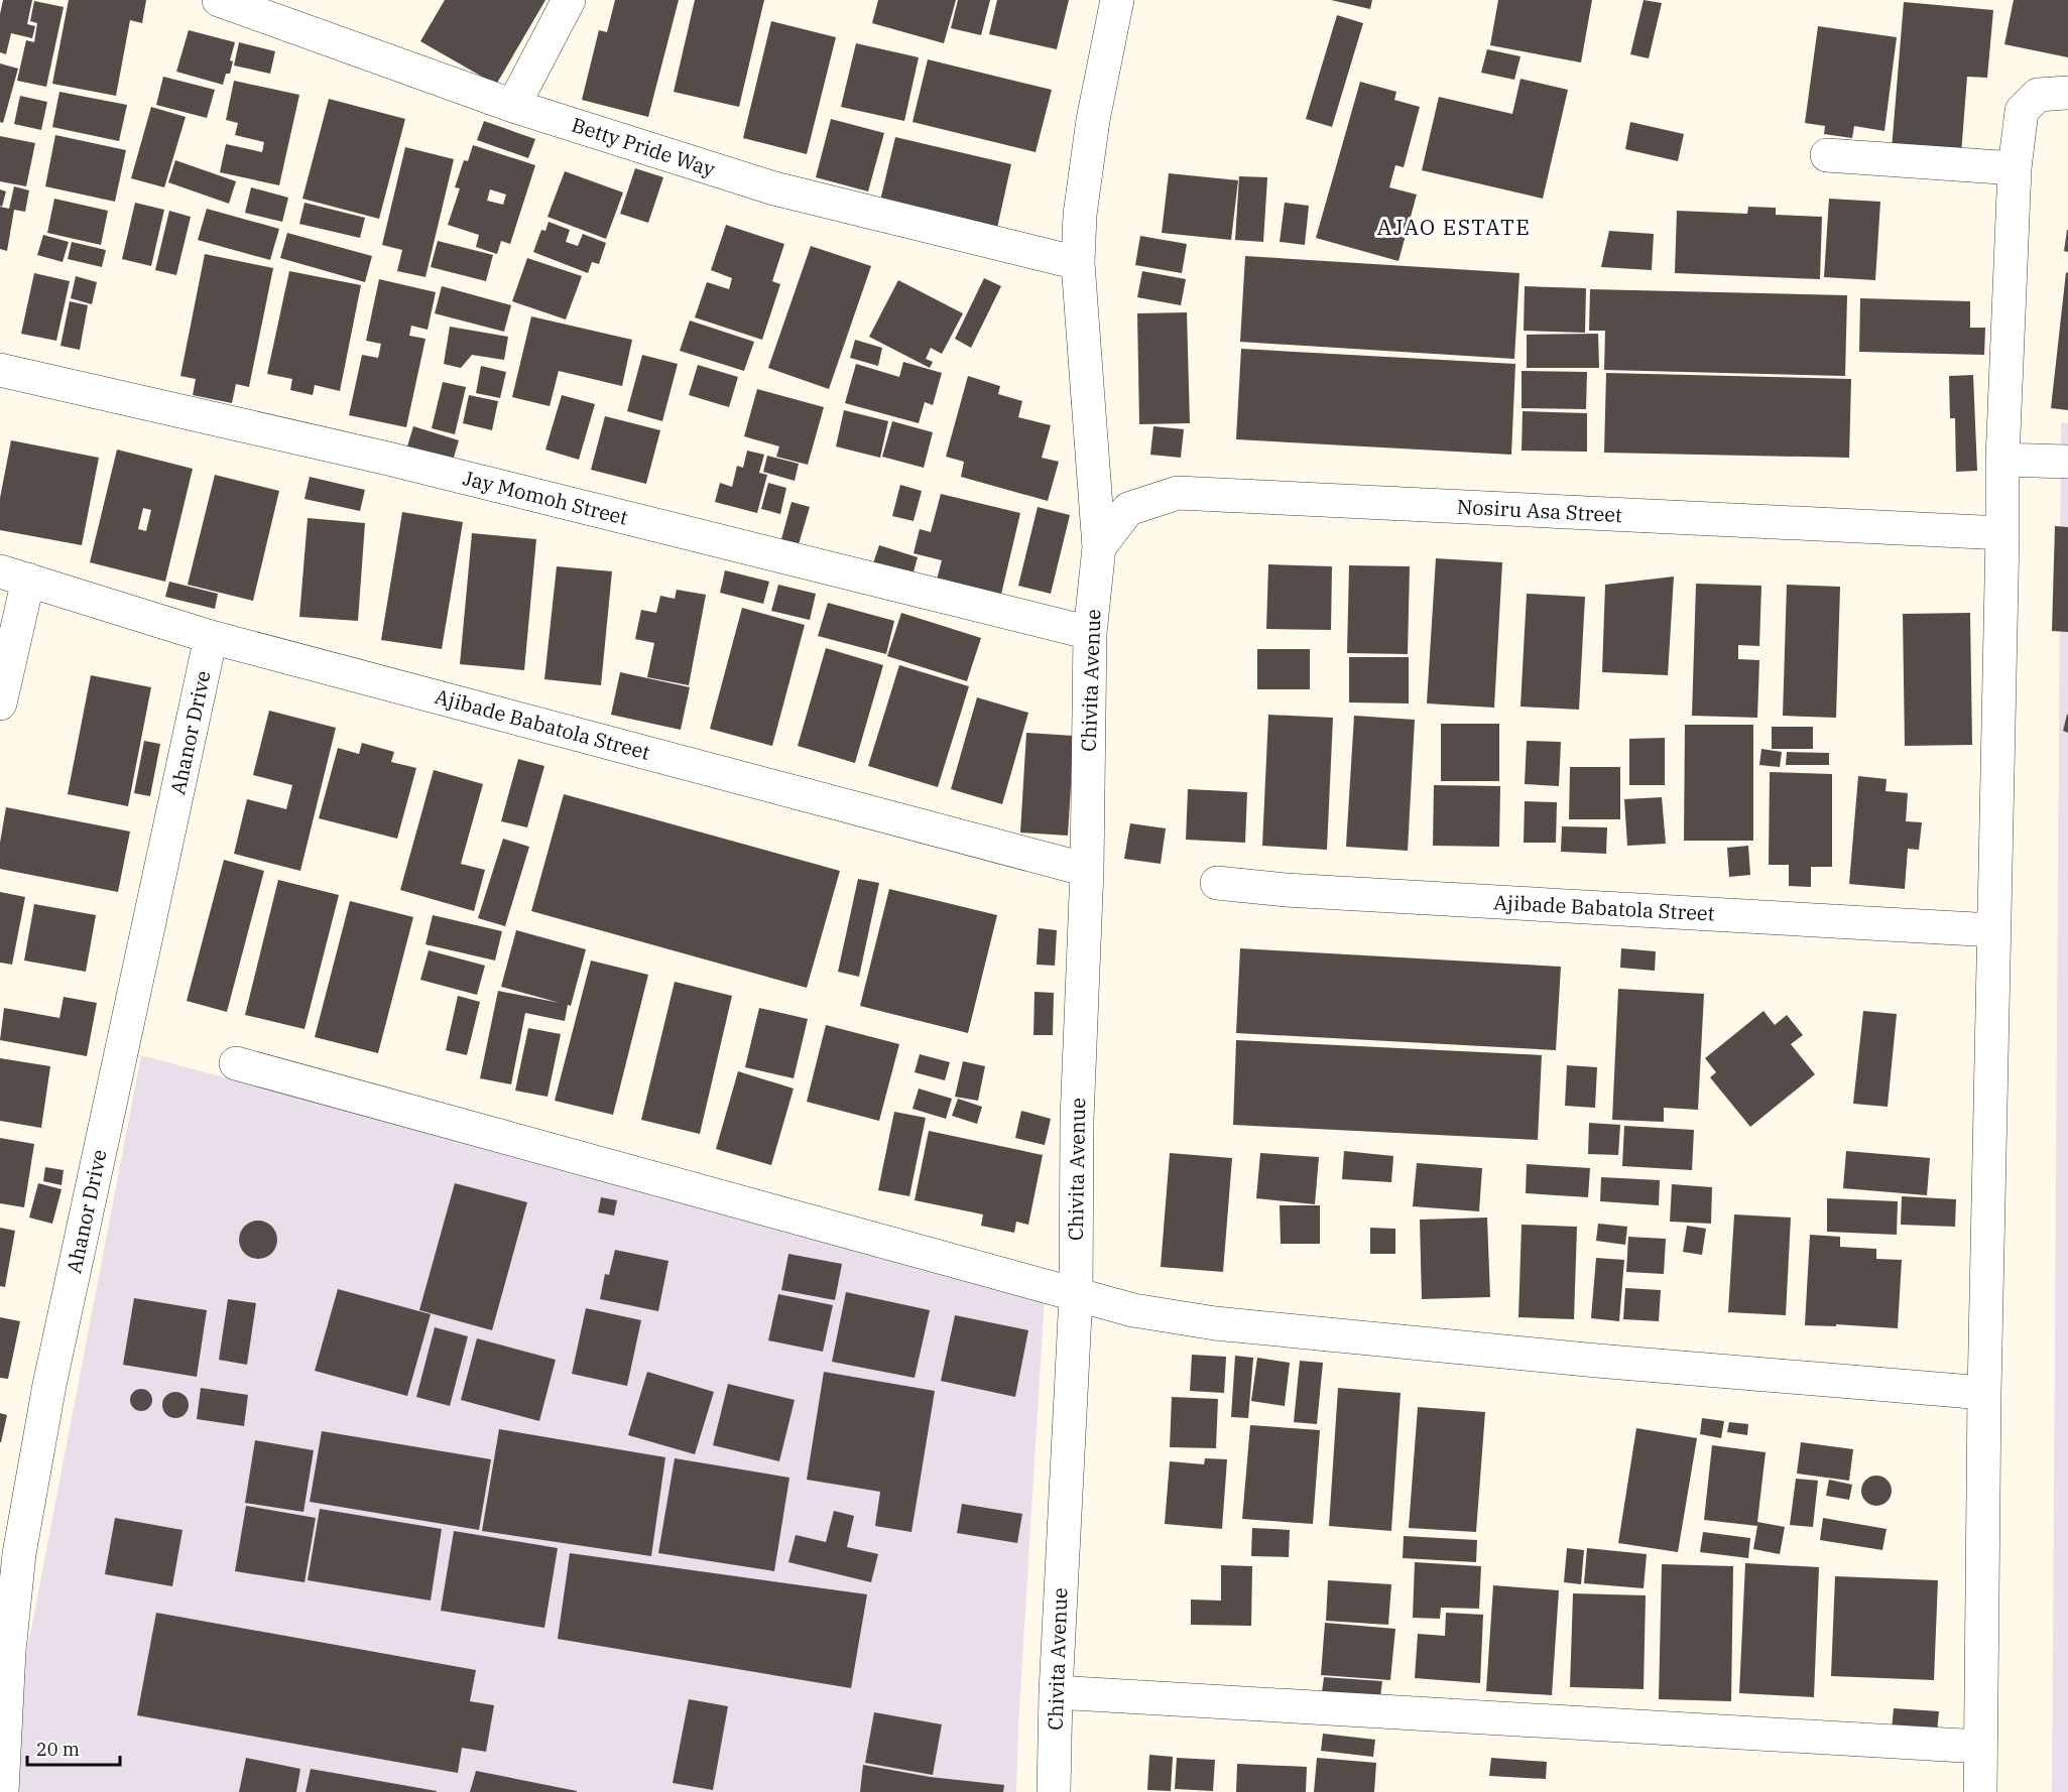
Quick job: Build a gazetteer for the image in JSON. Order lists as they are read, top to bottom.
{
  "streets": {
    "street": [
      "Betty Pride Way",
      "Jay Momoh Street",
      "Nosiru Asa Street",
      "Chivita Avenue",
      "Ajibade Babatola Street",
      "Ahanor Drive"
    ]
  },
  "crossings": [
    ["Betty Pride Way", "Chivita Avenue"],
    ["Jay Momoh Street", "Chivita Avenue"],
    ["Nosiru Asa Street", "Chivita Avenue"],
    ["Chivita Avenue", "Ajibade Babatola Street"],
    ["Ajibade Babatola Street", "Ahanor Drive"]
  ],
  "districts": ["AJAO ESTATE"],
  "scale_bar": "20 m"
}
